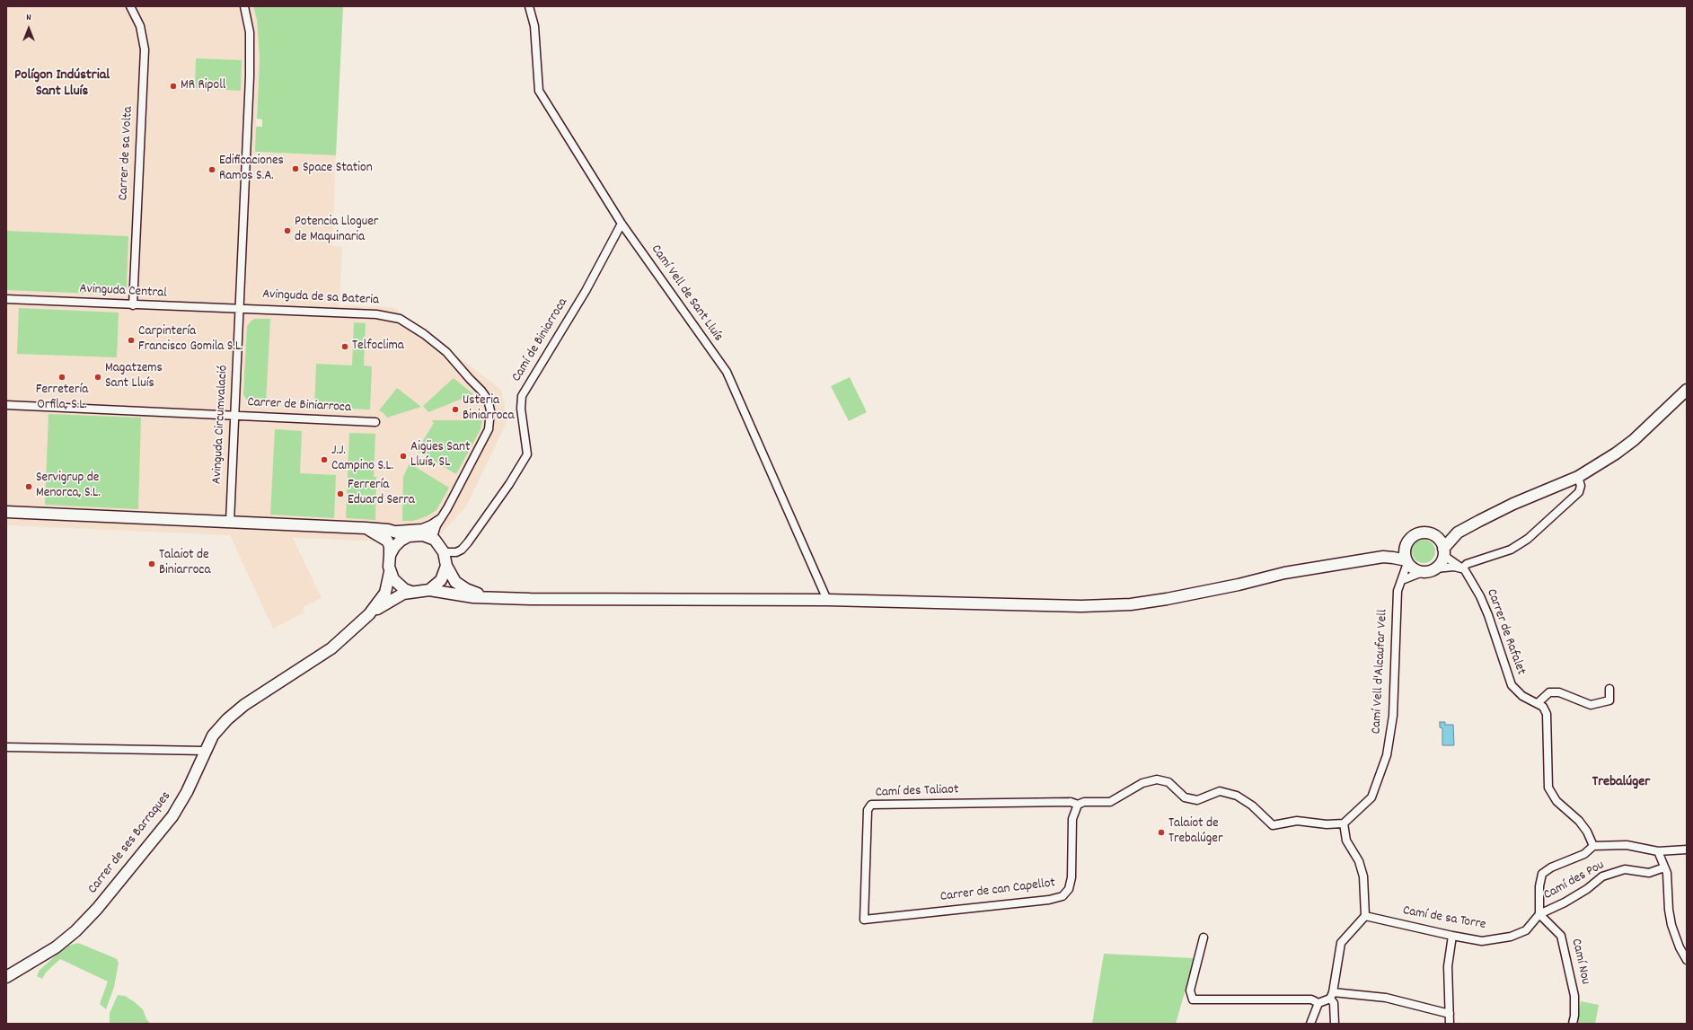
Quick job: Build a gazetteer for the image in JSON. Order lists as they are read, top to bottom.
{
  "streets": {
    "main road": ["Carrer de ses Barraques"],
    "street": [
      "Carrer de sa Volta",
      "Avinguda Central",
      "Camí Vell de Sant Lluís",
      "Avinguda de sa Bateria",
      "Camí de Biniarroca",
      "Carrer de Biniarroca",
      "Avinguda Circumvalació",
      "Carrer de Rafalet",
      "Camí Vell d'Alcaufar Vell",
      "Camí des Taliaot",
      "Camí des Pou",
      "Carrer de can Capellot",
      "Camí de sa Torre",
      "Camí Nou"
    ]
  },
  "crossings": [
    ["Carrer de sa Volta", "Avinguda Central"],
    ["Avinguda Central", "Avinguda de sa Bateria"],
    ["Avinguda Central", "Avinguda Circumvalació"],
    ["Camí Vell de Sant Lluís", "Camí de Biniarroca"],
    ["Avinguda de sa Bateria", "Avinguda Circumvalació"],
    ["Carrer de Biniarroca", "Avinguda Circumvalació"],
    ["Carrer de Rafalet", "Camí Vell d'Alcaufar Vell"],
    ["Camí des Taliaot", "Carrer de can Capellot"],
    ["Camí des Pou", "Camí de sa Torre"],
    ["Camí des Pou", "Camí Nou"],
    ["Camí de sa Torre", "Camí Nou"]
  ],
  "districts": ["Polígon Indústrial Sant Lluís", "Trebalúger"],
  "places": [
    "MR Ripoll",
    "Space Station",
    "Edificaciones Ramos S.A.",
    "Potencia Lloguer de Maquinaria",
    "Carpintería Francisco Gomila S.L.",
    "Telfoclima",
    "Ferretería Orfila, S.L.",
    "Magatzems Sant Lluís",
    "Usteria Biniarroca",
    "Aigües Sant Lluís, SL",
    "J.J. Campino S.L.",
    "Servigrup de Menorca, S.L.",
    "Ferrería Eduard Serra",
    "Talaiot de Biniarroca",
    "Talaiot de Trebalúger"
  ],
  "north": "top"
}
